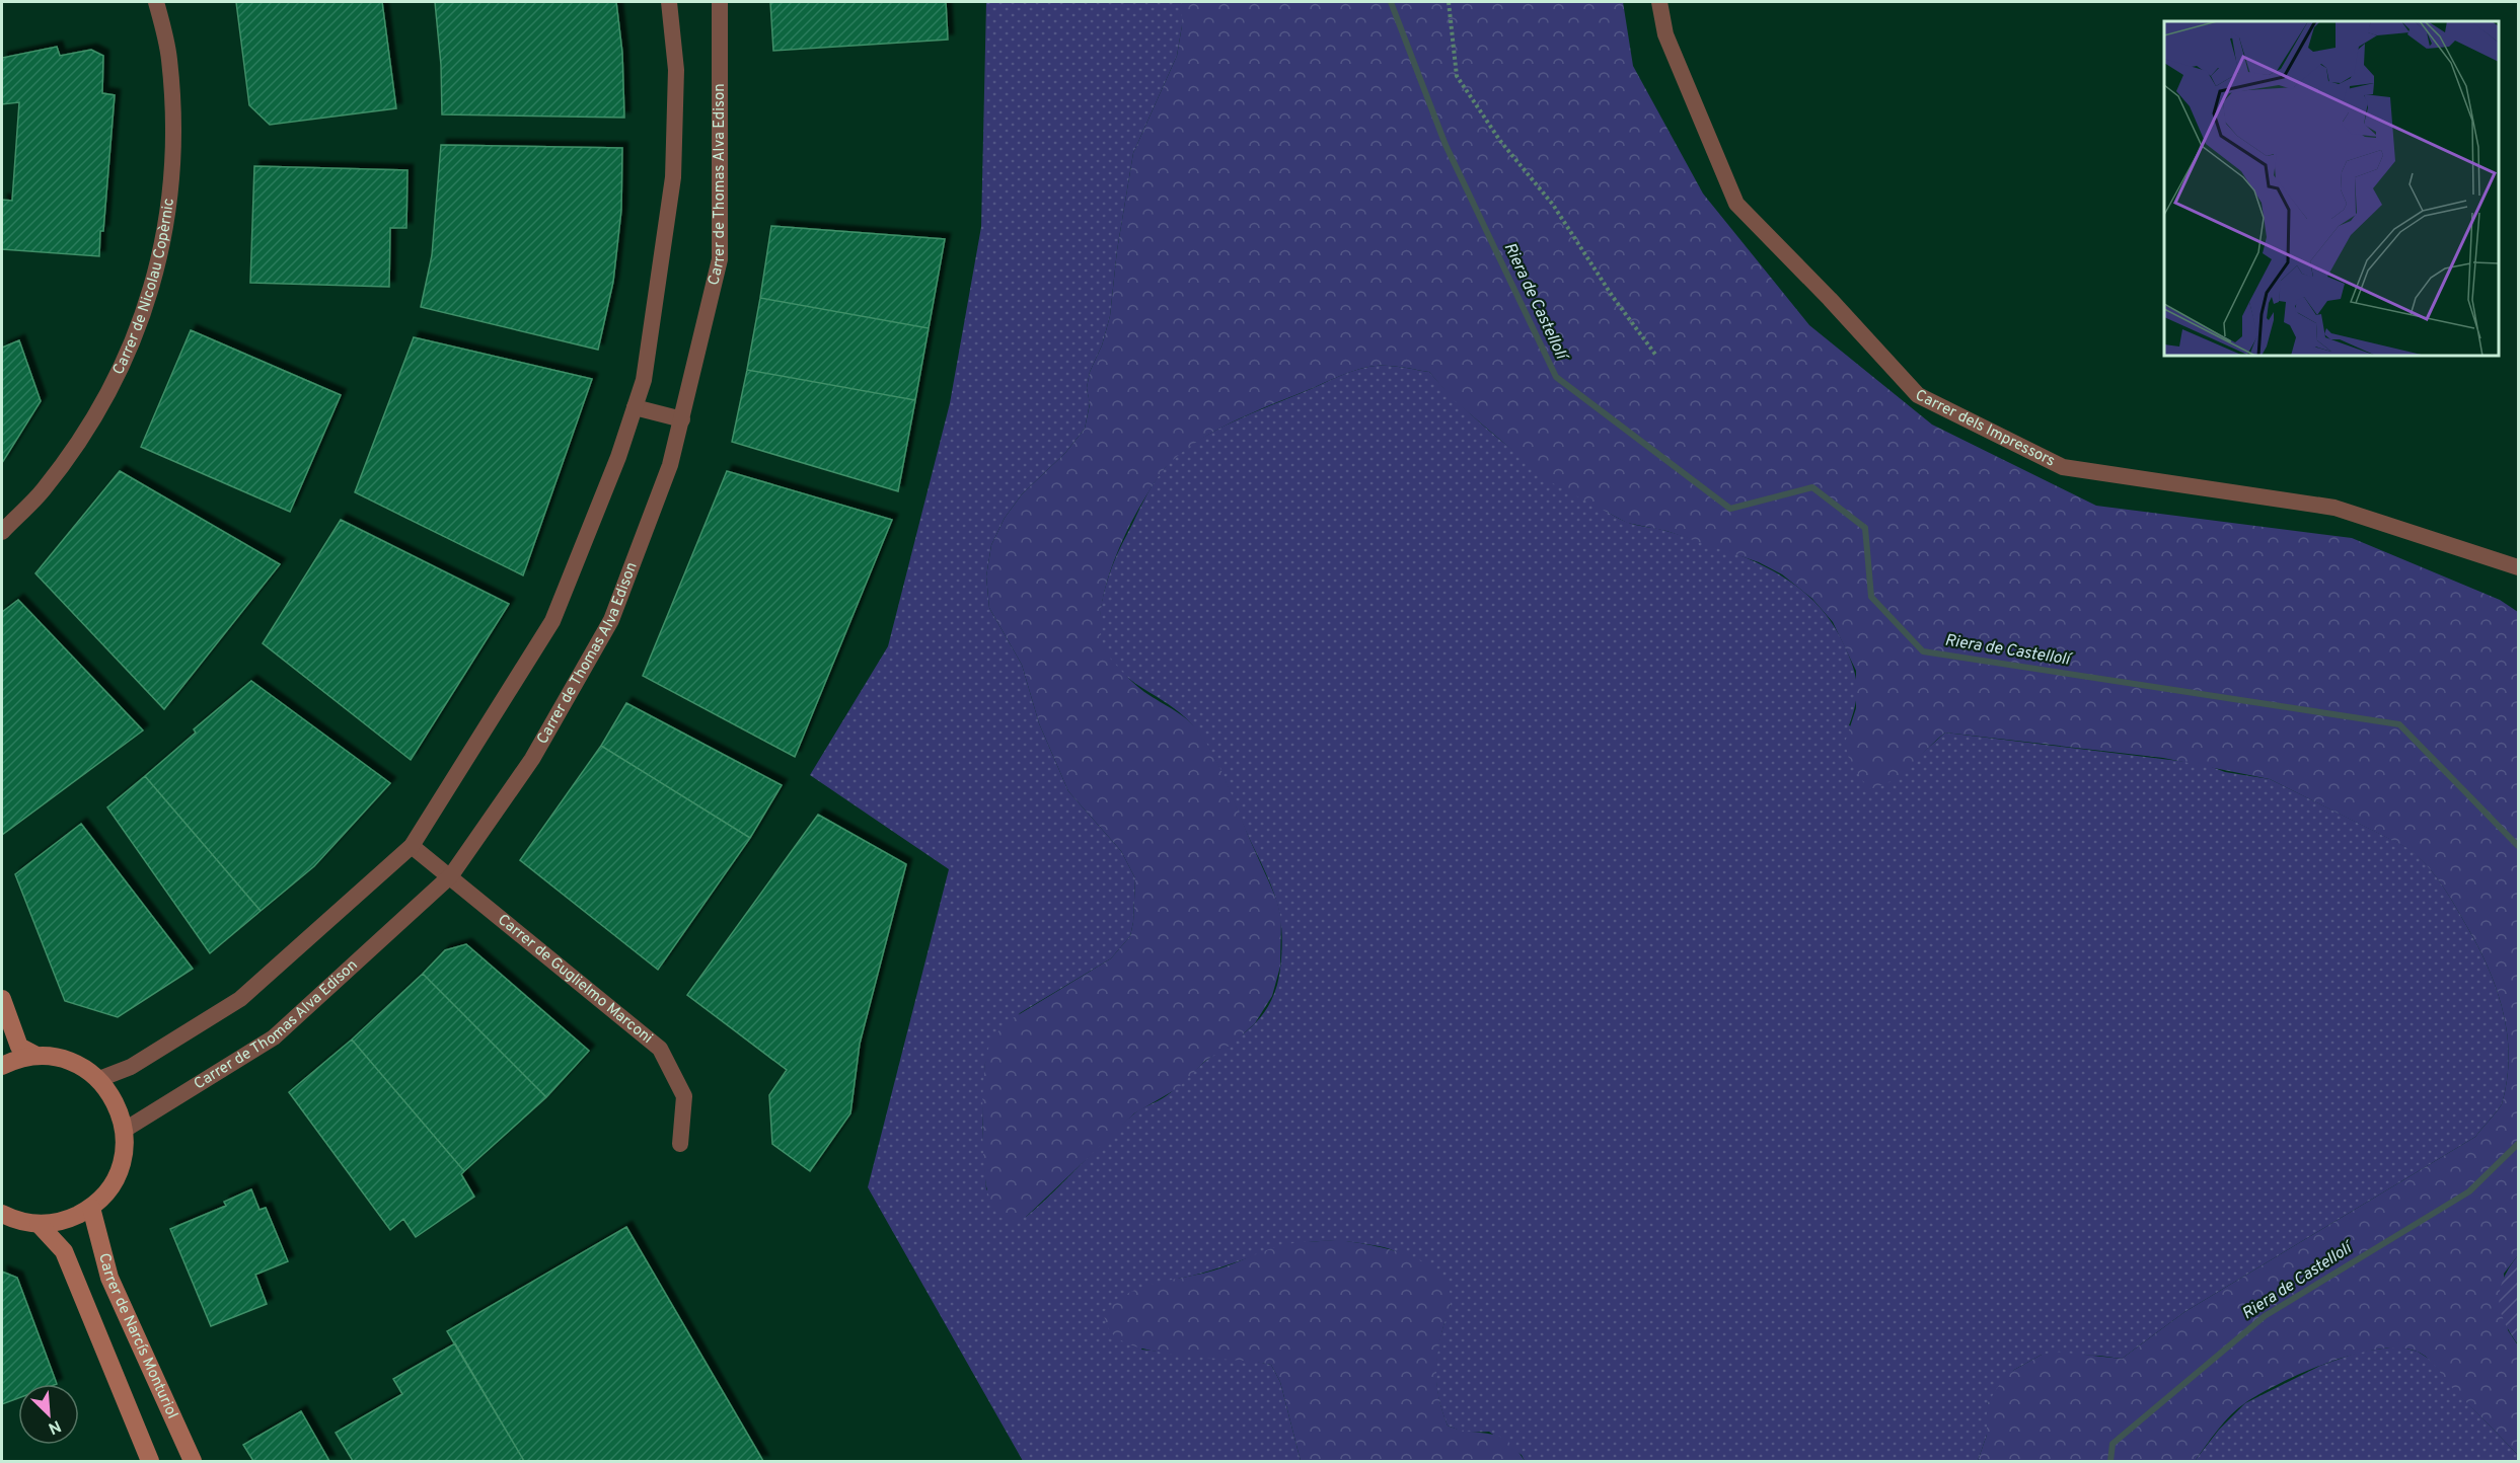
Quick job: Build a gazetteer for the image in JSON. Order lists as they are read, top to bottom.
{
  "streets": {
    "street": [
      "Carrer de Thomas Alva Edison",
      "Carrer de Nicolau Copèrnic",
      "Carrer dels Impressors",
      "Carrer de Guglielmo Marconi",
      "Carrer de Narcís Monturiol"
    ]
  },
  "crossings": [
    ["Carrer de Thomas Alva Edison", "Carrer de Guglielmo Marconi"]
  ],
  "water": ["Riera de Castellolí"],
  "north": "bottom right"
}
